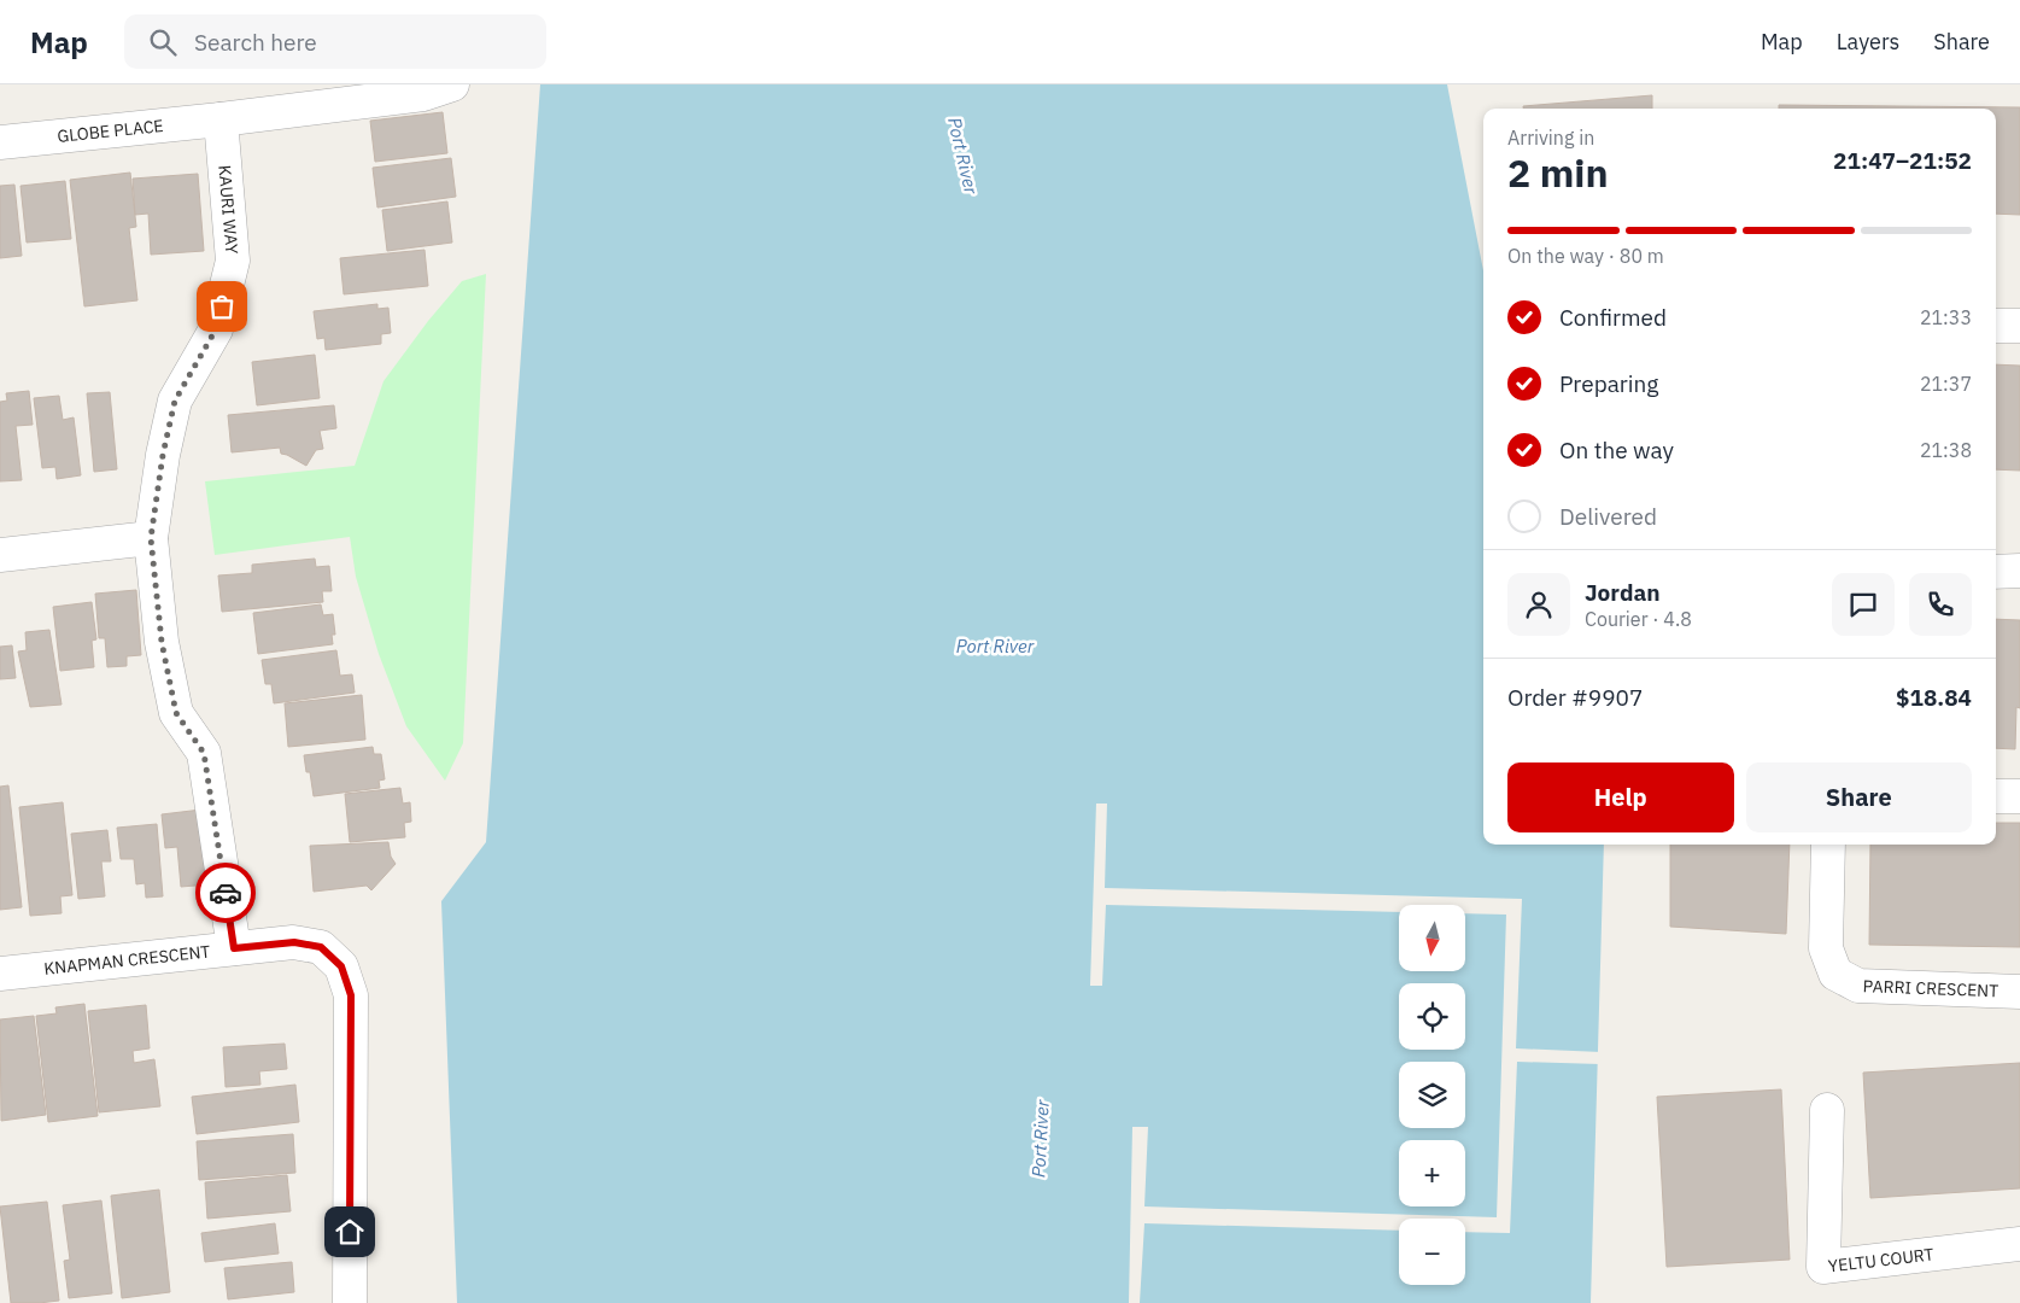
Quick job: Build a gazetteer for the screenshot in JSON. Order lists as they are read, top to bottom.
{
  "streets": {
    "street": [
      "GLOBE PLACE",
      "KAURI WAY",
      "KNAPMAN CRESCENT",
      "PARRI CRESCENT",
      "YELTU COURT"
    ]
  },
  "crossings": [
    ["GLOBE PLACE", "KAURI WAY"],
    ["KAURI WAY", "KNAPMAN CRESCENT"]
  ],
  "water": ["Port River"],
  "north": "bottom",
  "page": {
    "header": "Map",
    "search": "Search here",
    "nav": ["Map", "Layers", "Share"],
    "heading": ["2 min", "Arriving in", "21:47–21:52"],
    "panel": [
      "Jordan",
      "Courier · 4.8",
      "Order #9907",
      "$18.84"
    ],
    "bar": "On the way · 80 m",
    "list": [
      ["Confirmed", "21:33"],
      ["Preparing", "21:37"],
      ["On the way", "21:38"],
      "Delivered"
    ],
    "buttons": ["Help", "Share"],
    "map_buttons": ["+", "−"]
  }
}
